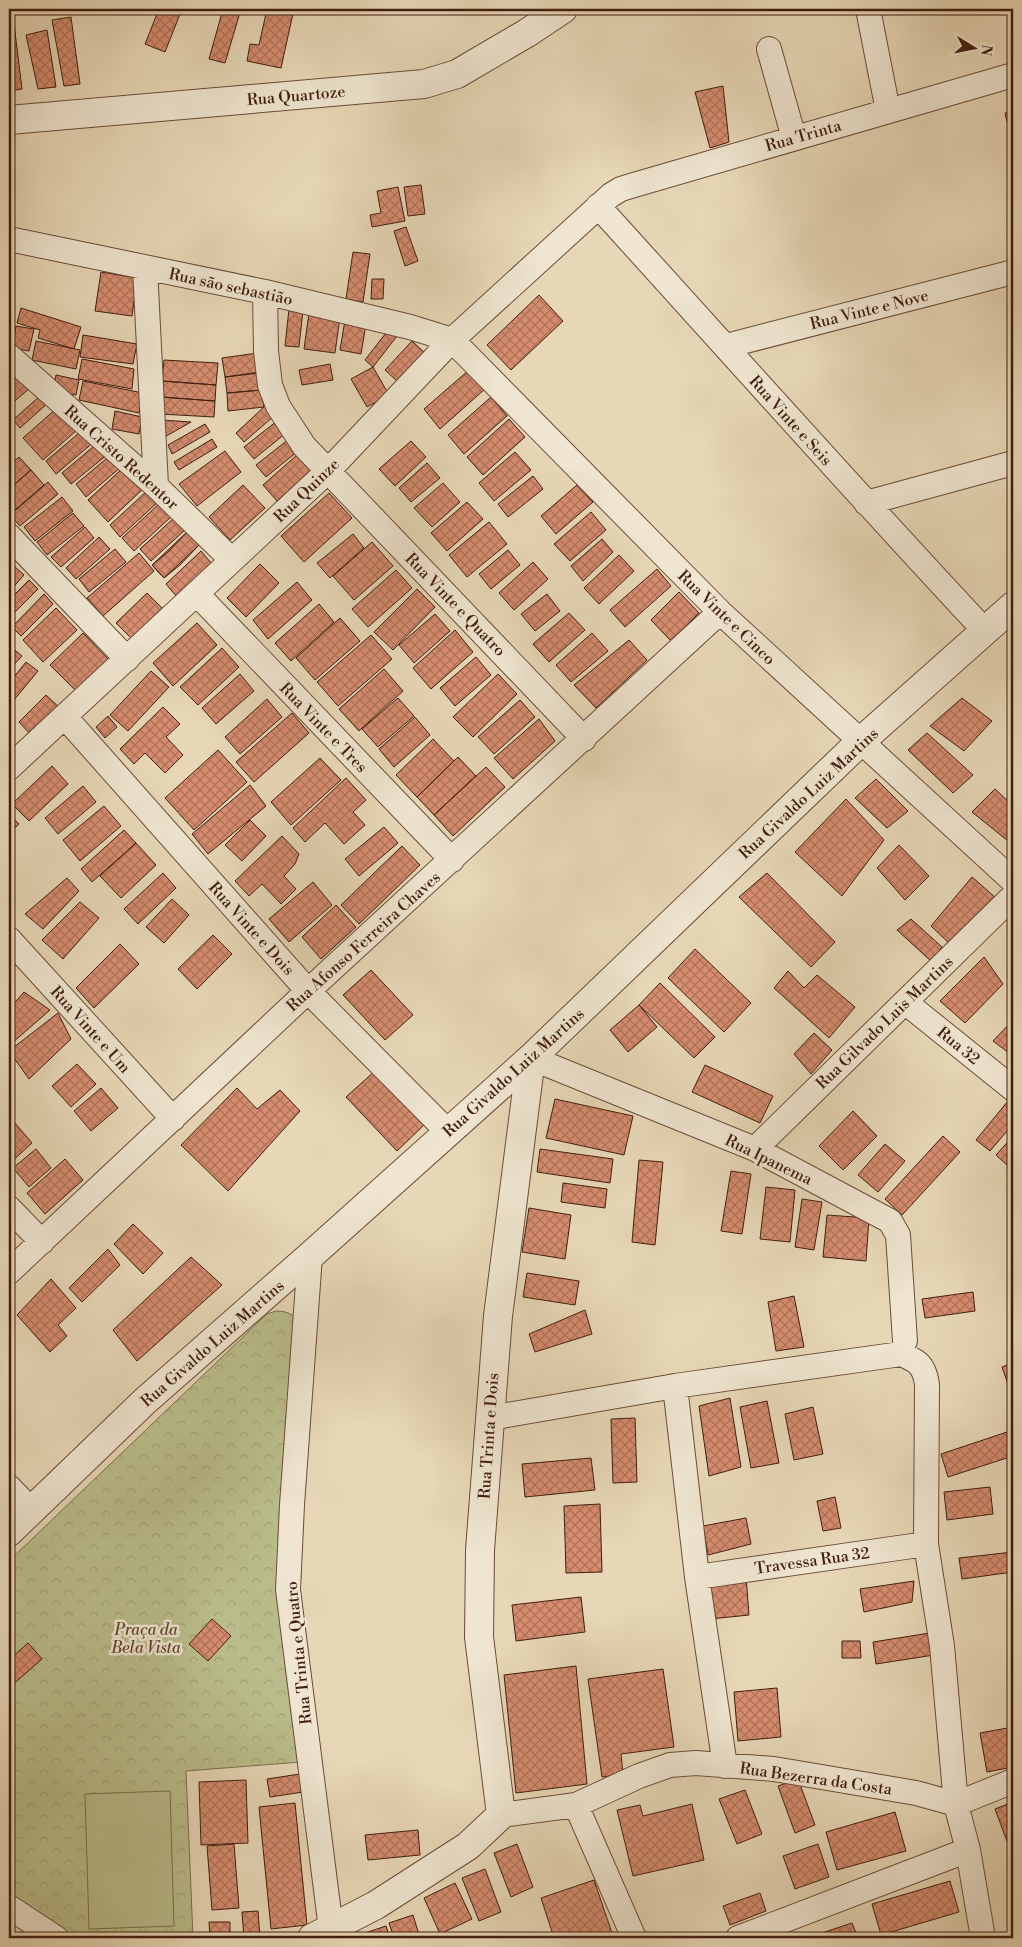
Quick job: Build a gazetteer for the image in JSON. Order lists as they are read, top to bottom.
{
  "streets": {
    "street": [
      "Rua Quartoze",
      "Rua Trinta",
      "Rua são sebastião",
      "Rua Vinte e Nove",
      "Rua Vinte e Seis",
      "Rua Cristo Redentor",
      "Rua Quinze",
      "Rua Vinte e Quatro",
      "Rua Vinte e Cinco",
      "Rua Vinte e Tres",
      "Rua Givaldo Luiz Martins",
      "Rua Vinte e Dois",
      "Rua Afonso Ferreira Chaves",
      "Rua Gilvado Luis Martins",
      "Rua Vinte e Um",
      "Rua 32",
      "Rua Ipanema",
      "Rua Trinta e Dois",
      "Travessa Rua 32",
      "Rua Trinta e Quatro",
      "Rua Bezerra da Costa"
    ]
  },
  "crossings": [
    ["Rua Trinta", "Rua Vinte e Seis"],
    ["Rua Trinta", "Rua Quinze"],
    ["Rua são sebastião", "Rua Quinze"],
    ["Rua são sebastião", "Rua Vinte e Quatro"],
    ["Rua são sebastião", "Rua Vinte e Cinco"],
    ["Rua Vinte e Nove", "Rua Vinte e Seis"],
    ["Rua Vinte e Seis", "Rua Quinze"],
    ["Rua Vinte e Seis", "Rua Givaldo Luiz Martins"],
    ["Rua Cristo Redentor", "Rua Quinze"],
    ["Rua Quinze", "Rua Vinte e Quatro"],
    ["Rua Quinze", "Rua Vinte e Cinco"],
    ["Rua Quinze", "Rua Vinte e Tres"],
    ["Rua Quinze", "Rua Vinte e Dois"],
    ["Rua Vinte e Quatro", "Rua Afonso Ferreira Chaves"],
    ["Rua Vinte e Cinco", "Rua Givaldo Luiz Martins"],
    ["Rua Vinte e Cinco", "Rua Afonso Ferreira Chaves"],
    ["Rua Vinte e Tres", "Rua Afonso Ferreira Chaves"],
    ["Rua Givaldo Luiz Martins", "Rua Vinte e Dois"],
    ["Rua Givaldo Luiz Martins", "Rua Ipanema"],
    ["Rua Givaldo Luiz Martins", "Rua Trinta e Dois"],
    ["Rua Givaldo Luiz Martins", "Rua Trinta e Quatro"],
    ["Rua Vinte e Dois", "Rua Afonso Ferreira Chaves"],
    ["Rua Afonso Ferreira Chaves", "Rua Vinte e Um"],
    ["Rua Gilvado Luis Martins", "Rua 32"],
    ["Rua Gilvado Luis Martins", "Rua Ipanema"],
    ["Rua Ipanema", "Rua Trinta e Dois"],
    ["Rua Trinta e Dois", "Rua Bezerra da Costa"]
  ],
  "parks": ["Praça da Bela Vista"],
  "north": "right"
}
